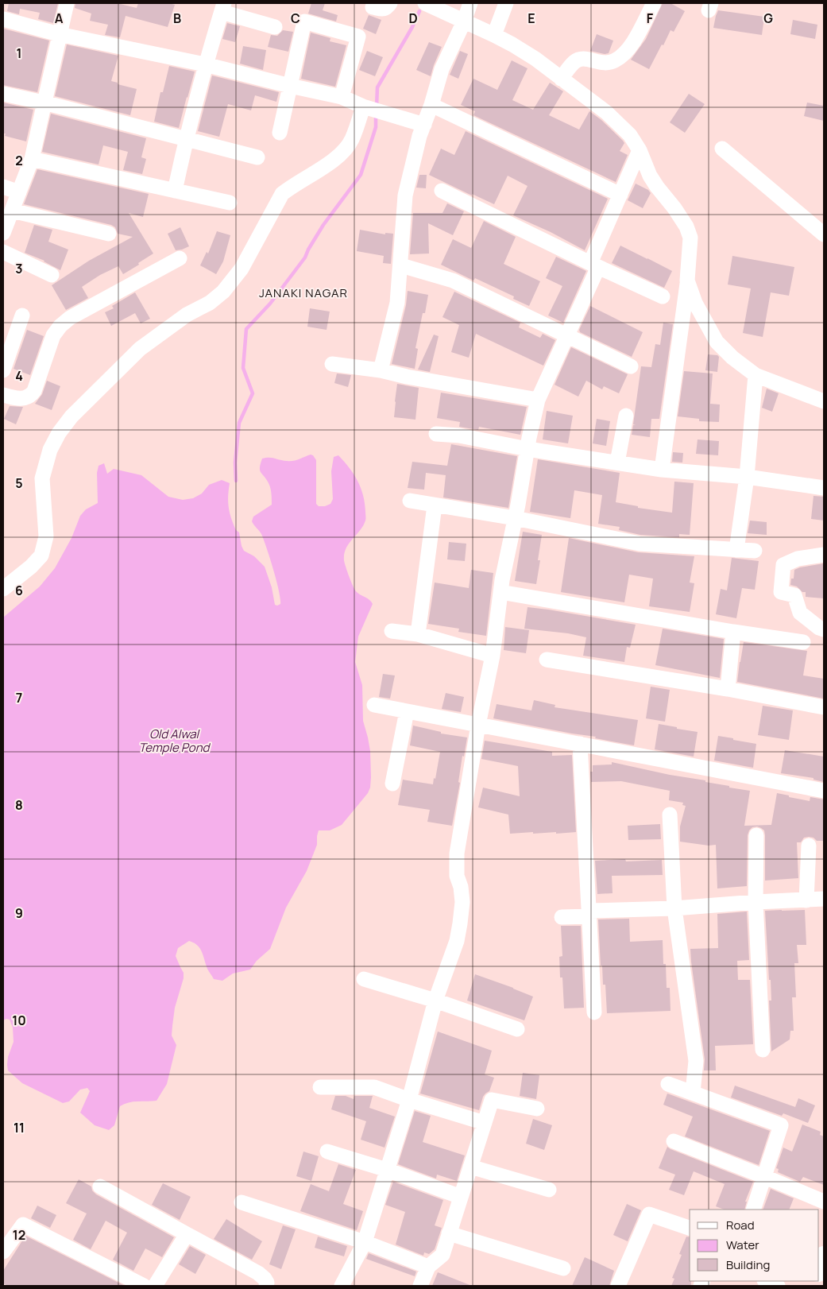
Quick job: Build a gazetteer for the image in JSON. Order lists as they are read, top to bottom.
{
  "districts": ["JANAKI NAGAR"],
  "water": ["Old Alwal Temple Pond"],
  "legend": ["Road", "Water", "Building"],
  "grid": {
    "columns": [
      "A",
      "B",
      "C",
      "D",
      "E",
      "F",
      "G"
    ],
    "rows": [
      "1",
      "2",
      "3",
      "4",
      "5",
      "6",
      "7",
      "8",
      "9",
      "10",
      "11",
      "12"
    ]
  }
}
